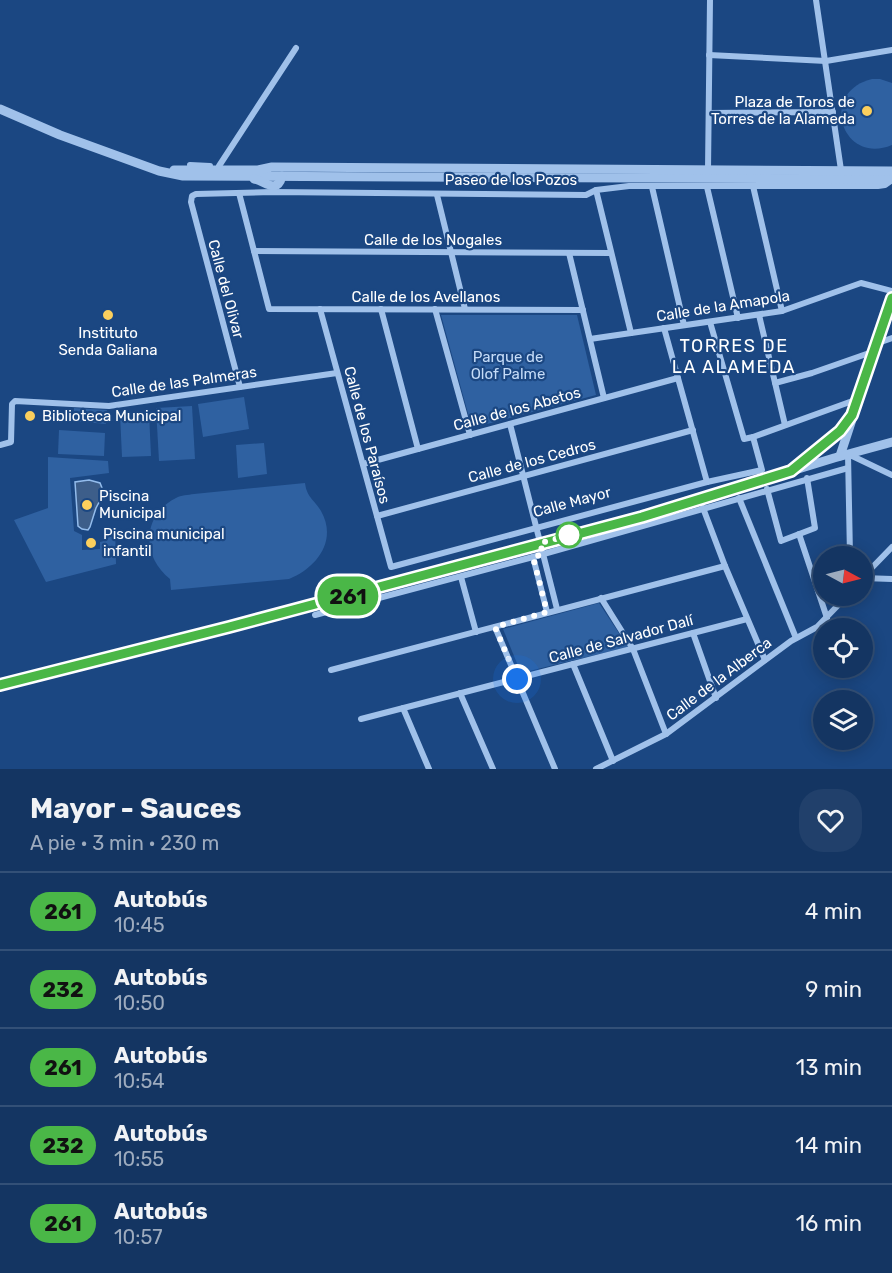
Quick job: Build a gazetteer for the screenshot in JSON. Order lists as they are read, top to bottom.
{
  "streets": {
    "street": [
      "Paseo de los Pozos",
      "Calle de los Nogales",
      "Calle del Olivar",
      "Calle de los Avellanos",
      "Calle de la Amapola",
      "Calle de las Palmeras",
      "Calle de los Abetos",
      "Calle de los Paraísos",
      "Calle de los Cedros",
      "Calle Mayor",
      "Calle de Salvador Dalí",
      "Calle de la Alberca"
    ]
  },
  "crossings": [
    ["Paseo de los Pozos", "Calle del Olivar"],
    ["Calle de los Nogales", "Calle de los Avellanos"],
    ["Calle del Olivar", "Calle de las Palmeras"],
    ["Calle de los Avellanos", "Calle de los Paraísos"],
    ["Calle de las Palmeras", "Calle de los Paraísos"],
    ["Calle de los Abetos", "Calle de los Paraísos"],
    ["Calle de los Paraísos", "Calle de los Cedros"],
    ["Calle de los Paraísos", "Calle Mayor"]
  ],
  "districts": ["TORRES DE LA ALAMEDA"],
  "parks": ["Parque de Olof Palme"],
  "places": [
    "Plaza de Toros de Torres de la Alameda",
    "Instituto Senda Galiana",
    "Biblioteca Municipal",
    "Piscina Municipal",
    "Piscina municipal infantil"
  ],
  "lines": ["bus line 261"],
  "north": "right",
  "page": {
    "on_map": "261",
    "heading": ["Mayor - Sauces", "A pie · 3 min · 230 m"],
    "list": [
      {
        "mark": "261",
        "name": "Autobús",
        "note": "10:45",
        "value": "4 min"
      },
      {
        "mark": "232",
        "name": "Autobús",
        "note": "10:50",
        "value": "9 min"
      },
      {
        "mark": "261",
        "name": "Autobús",
        "note": "10:54",
        "value": "13 min"
      },
      {
        "mark": "232",
        "name": "Autobús",
        "note": "10:55",
        "value": "14 min"
      },
      {
        "mark": "261",
        "name": "Autobús",
        "note": "10:57",
        "value": "16 min"
      }
    ]
  }
}
